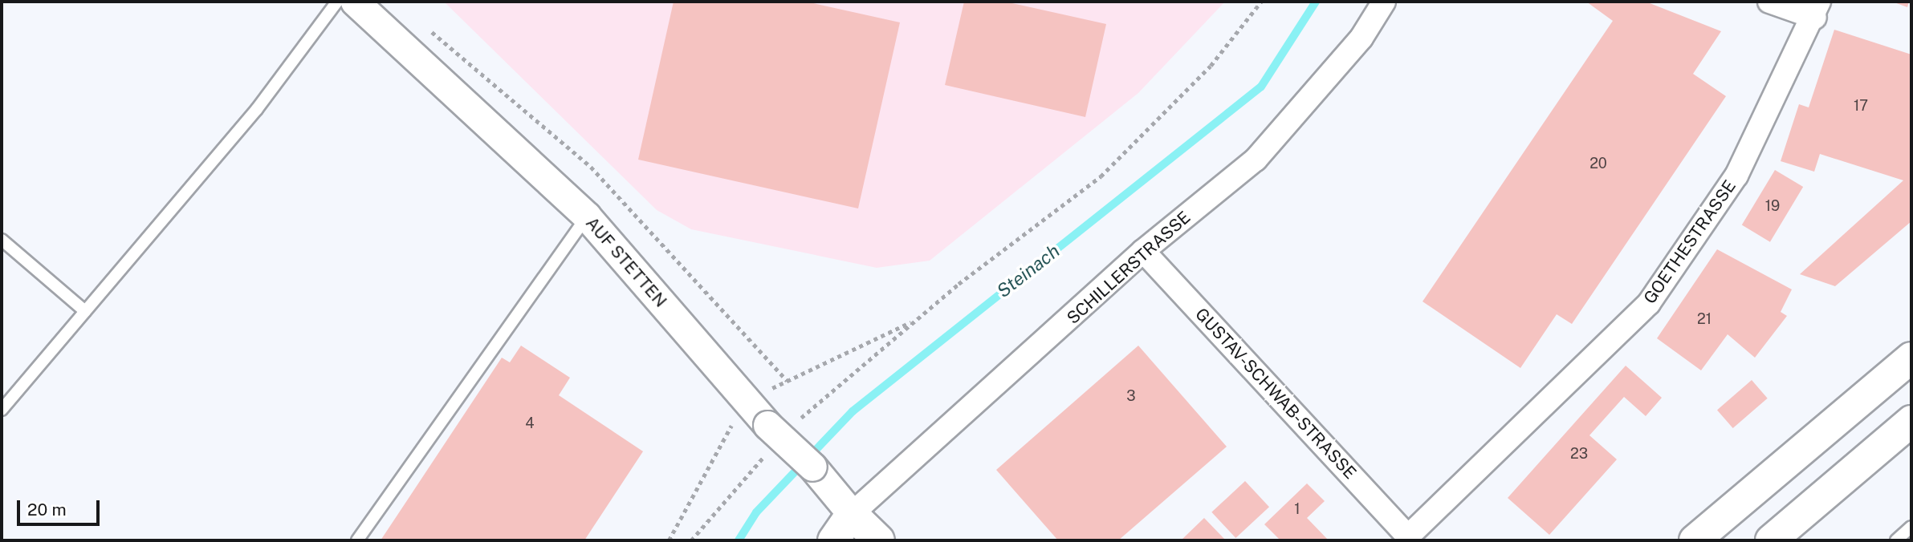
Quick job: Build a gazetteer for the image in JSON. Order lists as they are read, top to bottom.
{
  "streets": {
    "main road": ["AUF STETTEN"],
    "street": ["GOETHESTRASSE", "SCHILLERSTRASSE", "GUSTAV-SCHWAB-STRASSE"]
  },
  "crossings": [
    ["GOETHESTRASSE", "GUSTAV-SCHWAB-STRASSE"],
    ["AUF STETTEN", "SCHILLERSTRASSE"],
    ["SCHILLERSTRASSE", "GUSTAV-SCHWAB-STRASSE"]
  ],
  "water": ["Steinach"],
  "house_numbers": [
    "17",
    "20",
    "19",
    "21",
    "3",
    "4",
    "23",
    "1"
  ],
  "scale_bar": "20 m"
}
